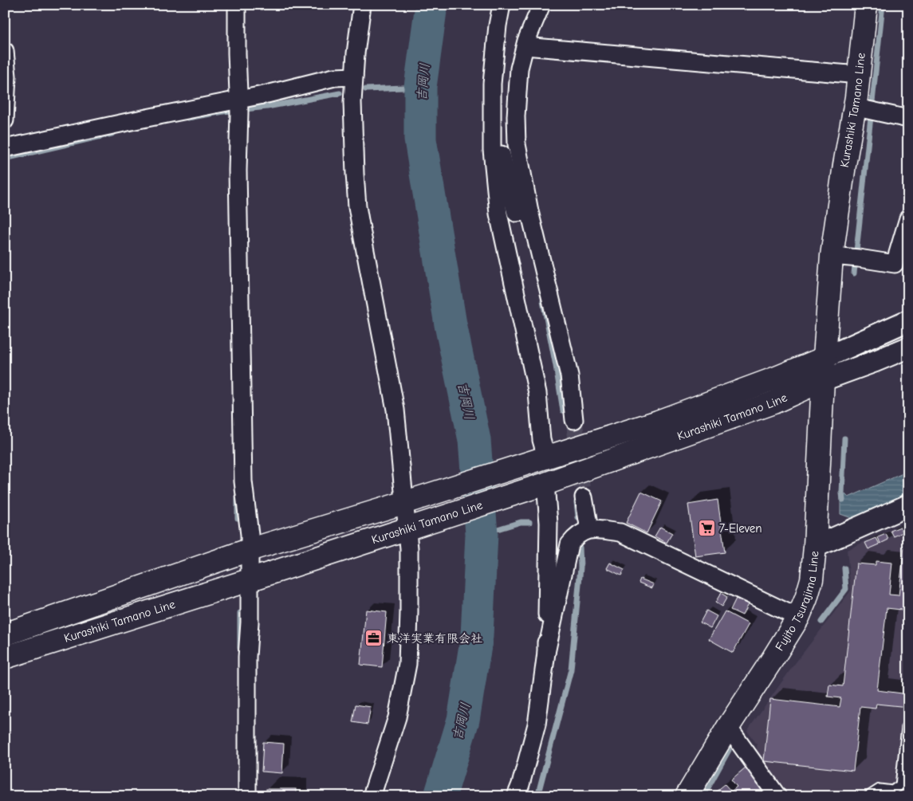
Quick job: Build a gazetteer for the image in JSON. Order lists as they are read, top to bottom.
{
  "streets": {
    "main road": ["Kurashiki Tamano Line", "Fujito Tsurajima Line"]
  },
  "crossings": [
    ["Kurashiki Tamano Line", "Fujito Tsurajima Line"]
  ],
  "water": ["吉岡川"],
  "places": {
    "supermarket": ["7-Eleven"],
    "office": ["東洋実業有限会社"]
  }
}
